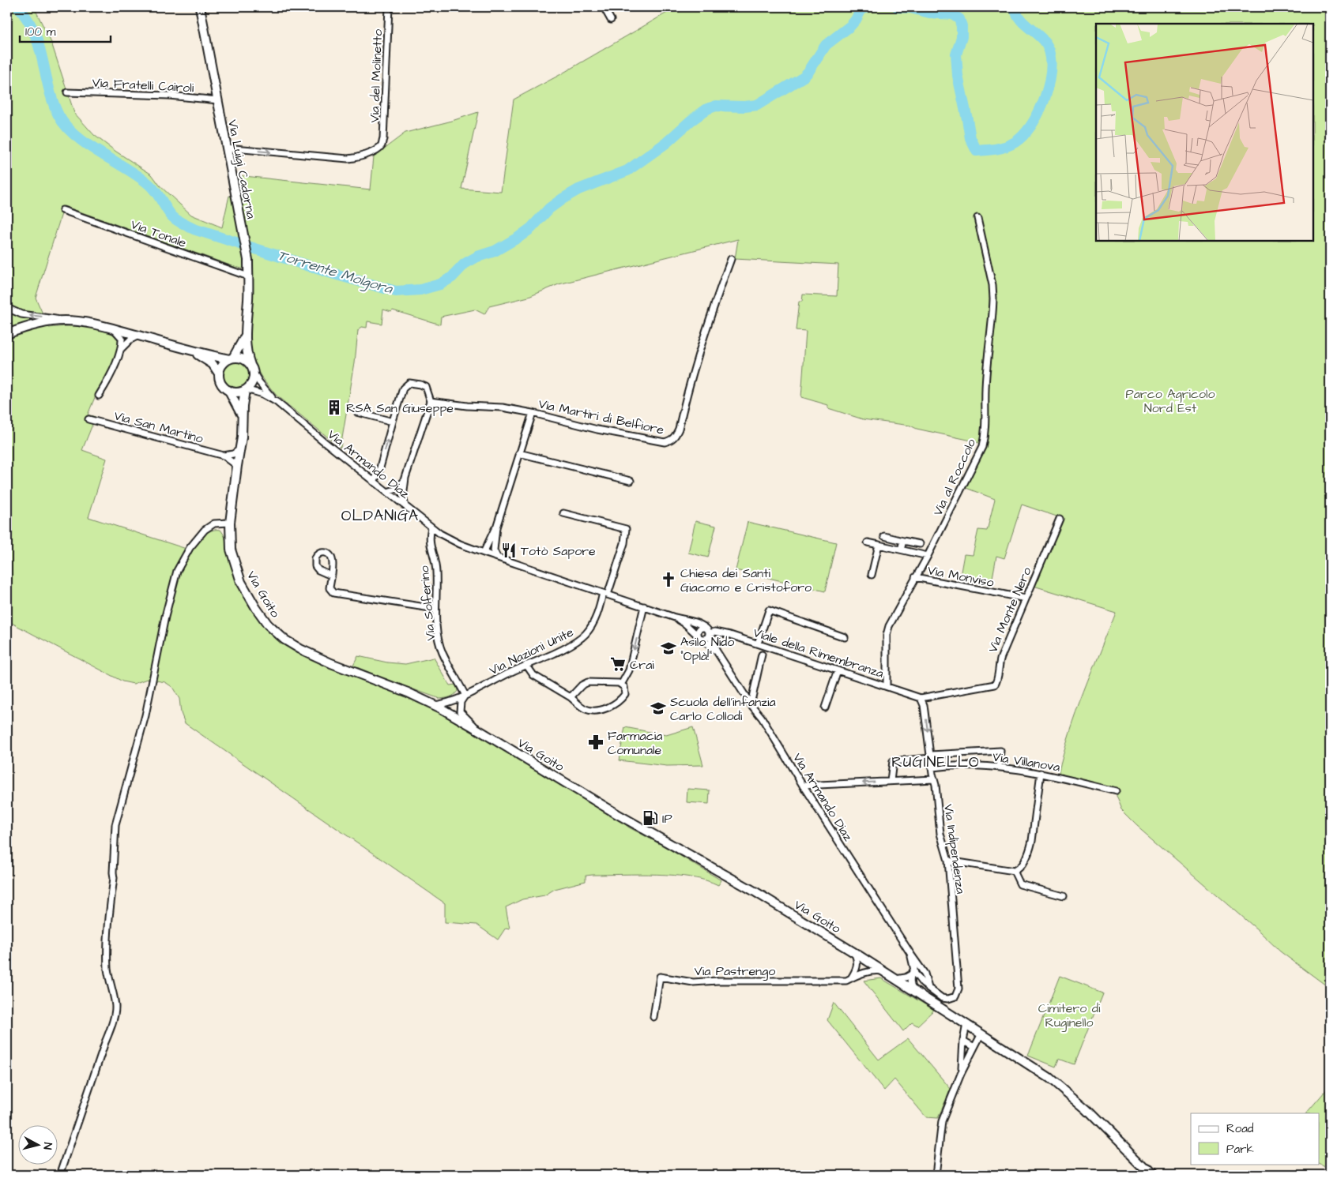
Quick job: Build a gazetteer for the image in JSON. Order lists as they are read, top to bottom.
{
  "streets": {
    "street": [
      "Via del Molinetto",
      "Via Fratelli Cairoli",
      "Via Luigi Cadorna",
      "Via Tonale",
      "Via Martiri di Belfiore",
      "Via San Martino",
      "Via Armando Diaz",
      "Via al Roccolo",
      "Via Monviso",
      "Via Goito",
      "Via Solferino",
      "Via Monte Nero",
      "Via Nazioni Unite",
      "Viale della Rimembranza",
      "Via Villanova",
      "Via Indipendenza",
      "Via Pastrengo"
    ]
  },
  "crossings": [
    ["Via del Molinetto", "Via Luigi Cadorna"],
    ["Via Fratelli Cairoli", "Via Luigi Cadorna"],
    ["Via Luigi Cadorna", "Via Tonale"],
    ["Via Luigi Cadorna", "Via Armando Diaz"],
    ["Via Luigi Cadorna", "Via Goito"],
    ["Via San Martino", "Via Goito"],
    ["Via Armando Diaz", "Via Goito"],
    ["Via Armando Diaz", "Via Solferino"],
    ["Via Armando Diaz", "Via Nazioni Unite"],
    ["Via Armando Diaz", "Viale della Rimembranza"],
    ["Via Armando Diaz", "Via Indipendenza"],
    ["Via al Roccolo", "Via Monviso"],
    ["Via al Roccolo", "Viale della Rimembranza"],
    ["Via Monviso", "Via Monte Nero"],
    ["Via Goito", "Via Nazioni Unite"],
    ["Via Goito", "Via Pastrengo"],
    ["Via Solferino", "Via Nazioni Unite"],
    ["Via Monte Nero", "Viale della Rimembranza"],
    ["Via Monte Nero", "Via Indipendenza"],
    ["Viale della Rimembranza", "Via Indipendenza"],
    ["Via Villanova", "Via Indipendenza"]
  ],
  "districts": ["OLDANIGA", "RUGINELLO"],
  "water": ["Torrente Molgora"],
  "parks": ["Parco Agricolo Nord Est", "Cimitero di Ruginello"],
  "places": {
    "building": ["RSA San Giuseppe"],
    "restaurant": ["Totò Sapore"],
    "church": ["Chiesa dei Santi Giacomo e Cristoforo"],
    "school or university": ["Asilo Nido \"Oplà!\"", "Scuola dell'infanzia Carlo Collodi"],
    "supermarket": ["Crai"],
    "pharmacy": ["Farmacia Comunale"],
    "fuel station": ["IP"]
  },
  "legend": ["Road", "Park"],
  "scale_bar": "100 m",
  "north": "right"
}
